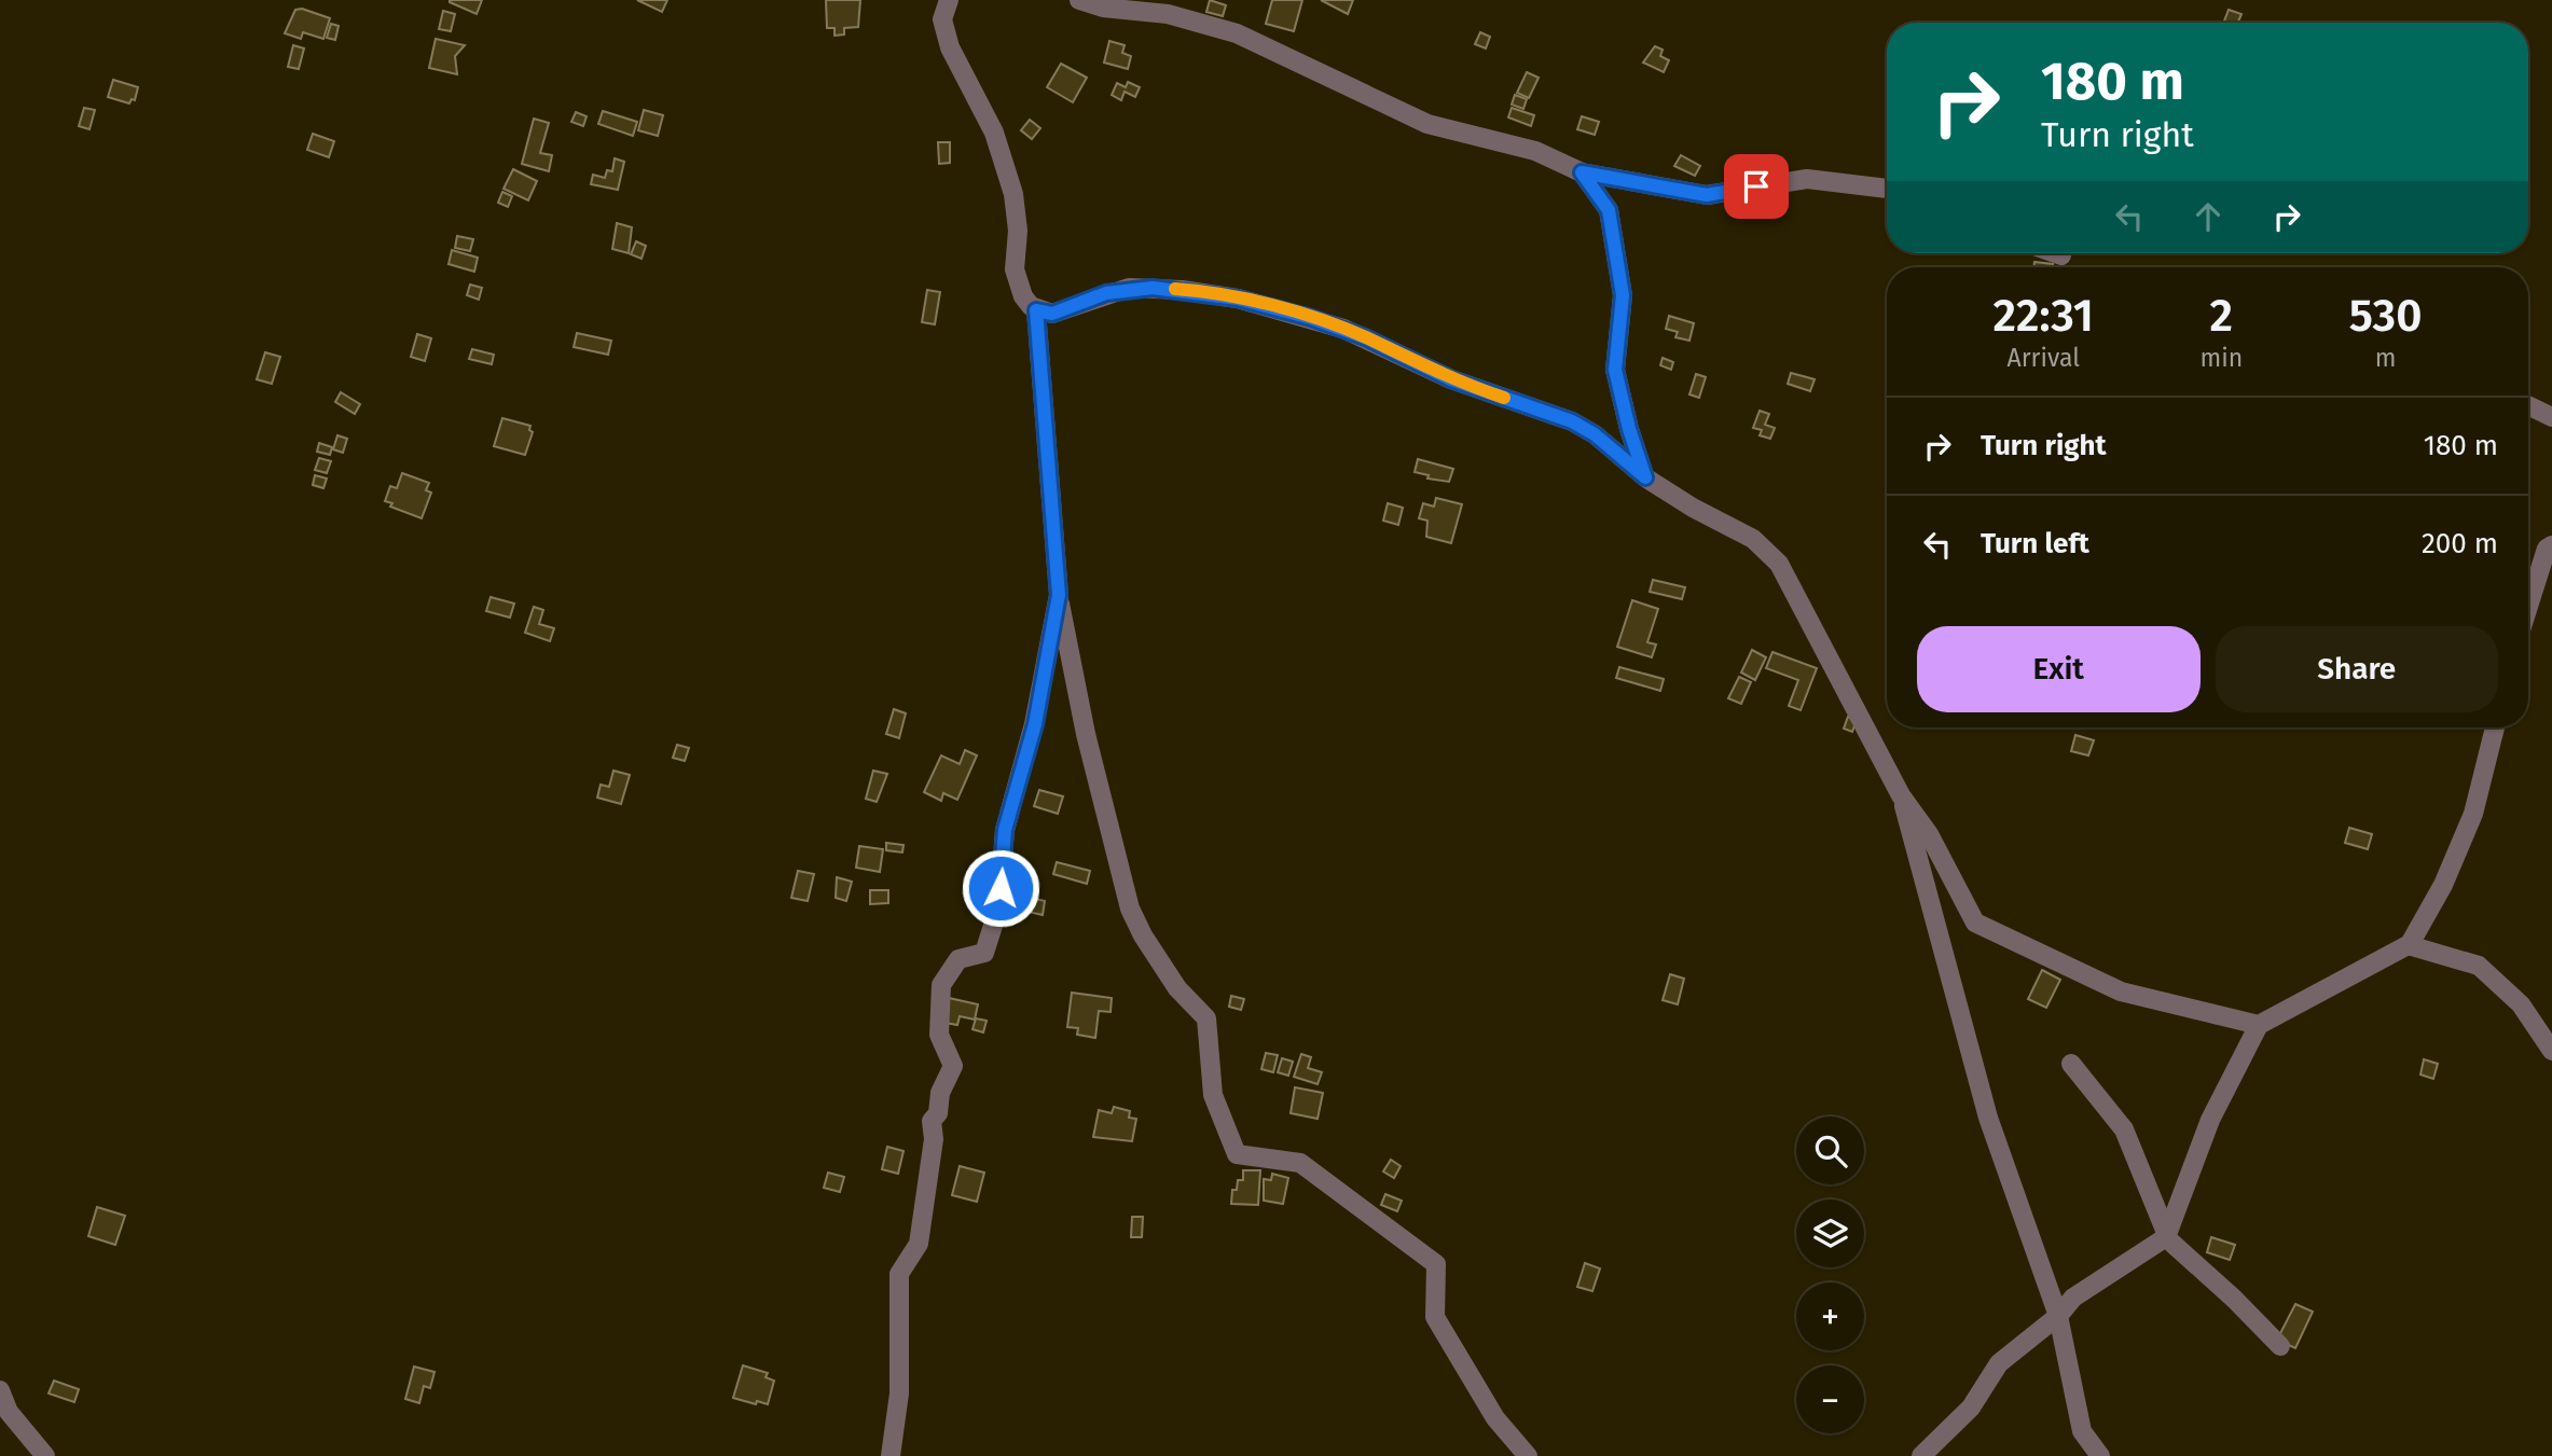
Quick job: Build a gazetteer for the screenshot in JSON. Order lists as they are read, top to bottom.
{
  "page": {
    "turn": ["180 m", "Turn right"],
    "eta": [
      "22:31",
      "Arrival",
      "2",
      "min",
      "530",
      "m"
    ],
    "list": [
      {
        "name": "Turn right",
        "value": "180 m"
      },
      {
        "name": "Turn left",
        "value": "200 m"
      }
    ],
    "buttons": ["Exit", "Share"],
    "map_buttons": ["+", "−"]
  }
}
